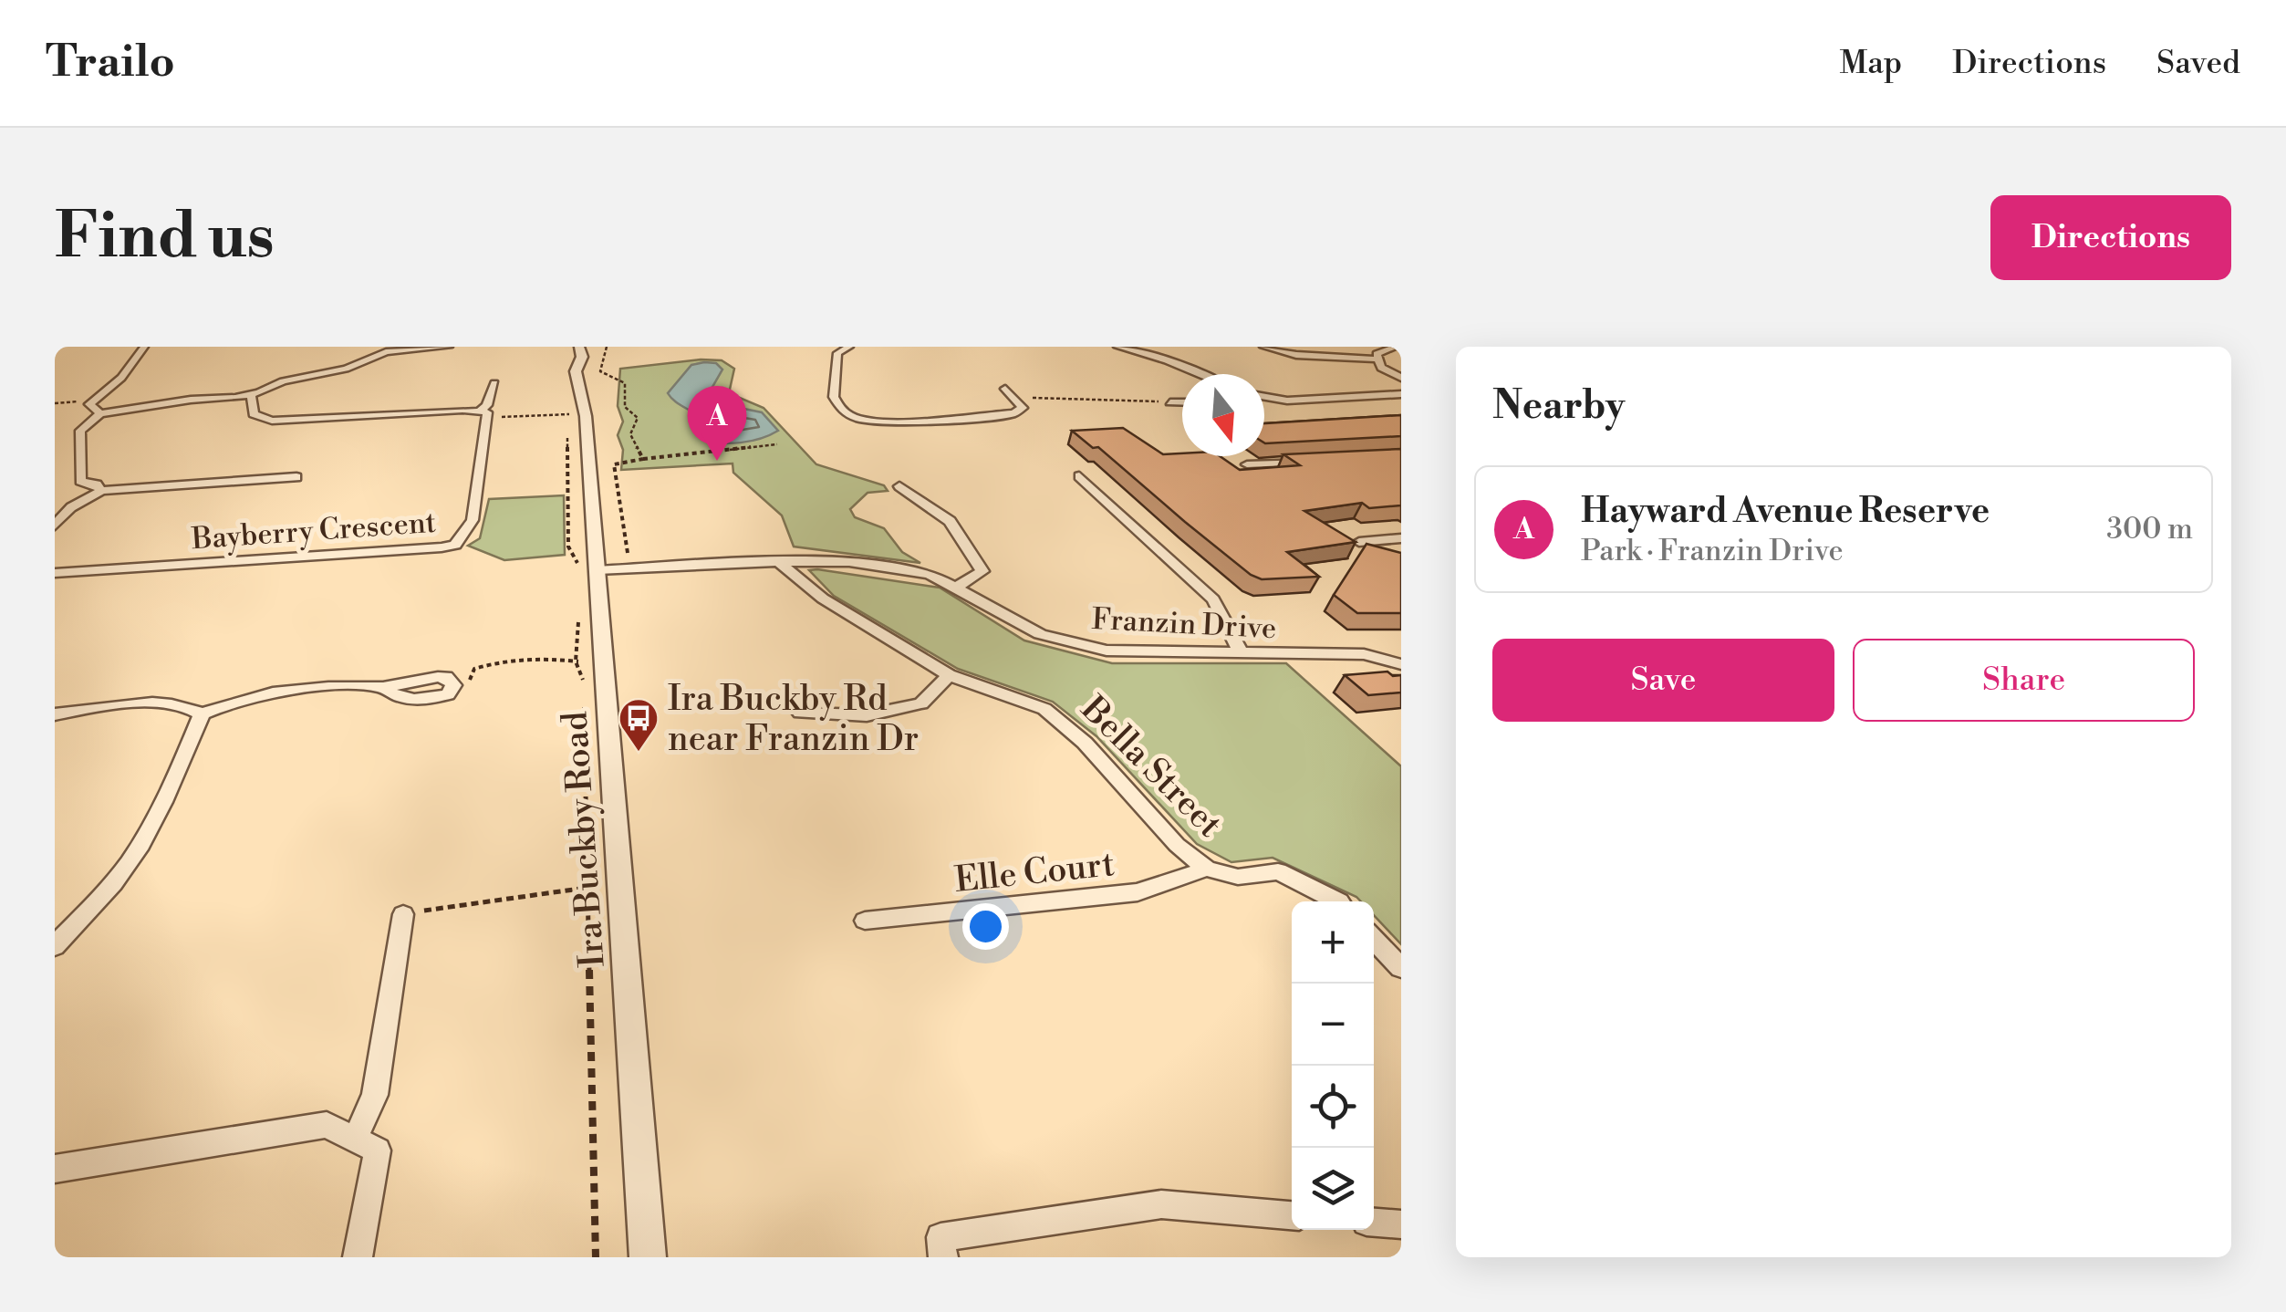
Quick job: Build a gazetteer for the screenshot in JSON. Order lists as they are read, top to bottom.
{
  "streets": {
    "street": [
      "Bayberry Crescent",
      "Franzin Drive",
      "Bella Street",
      "Ira Buckby Road",
      "Elle Court"
    ]
  },
  "crossings": [
    ["Franzin Drive", "Bella Street"],
    ["Franzin Drive", "Ira Buckby Road"],
    ["Bella Street", "Elle Court"]
  ],
  "places": {
    "bus stop": ["Ira Buckby Rd near Franzin Dr"]
  },
  "north": "bottom",
  "page": {
    "header": "Trailo",
    "nav": ["Map", "Directions", "Saved"],
    "buttons": [
      "Directions",
      ["Save", "Share"]
    ],
    "title": "Find us",
    "heading": "Nearby",
    "pins": "A",
    "list": [
      {
        "mark": "A",
        "name": "Hayward Avenue Reserve",
        "note": "Park · Franzin Drive",
        "value": "300 m"
      }
    ],
    "map_buttons": ["+", "−"]
  }
}
